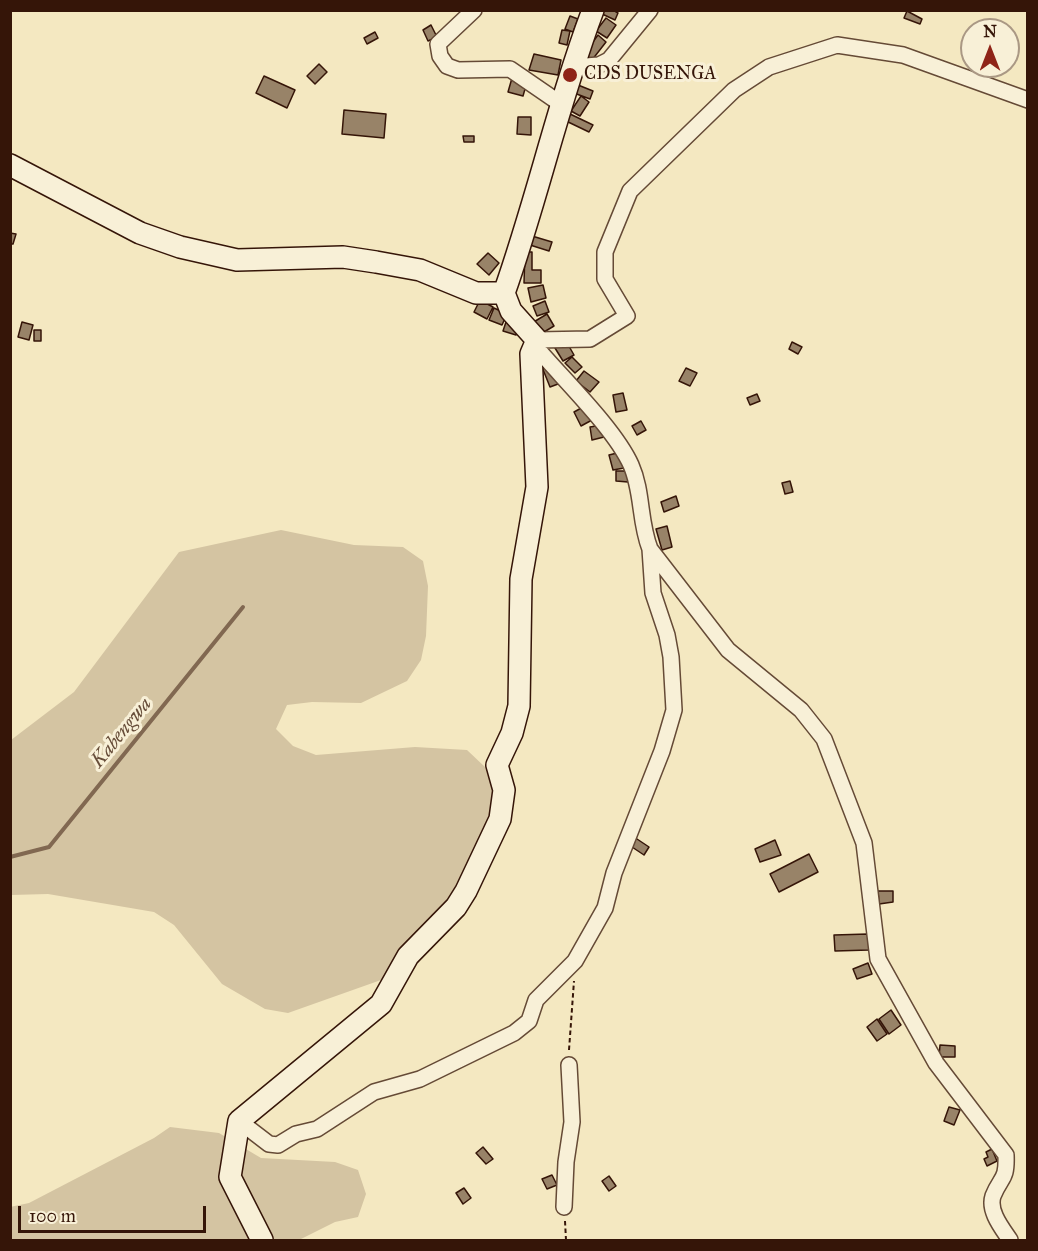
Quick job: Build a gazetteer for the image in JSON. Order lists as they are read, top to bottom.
{
  "water": ["Kabengwa"],
  "places": ["CDS DUSENGA"],
  "scale_bar": "100 m",
  "north": "top"
}
